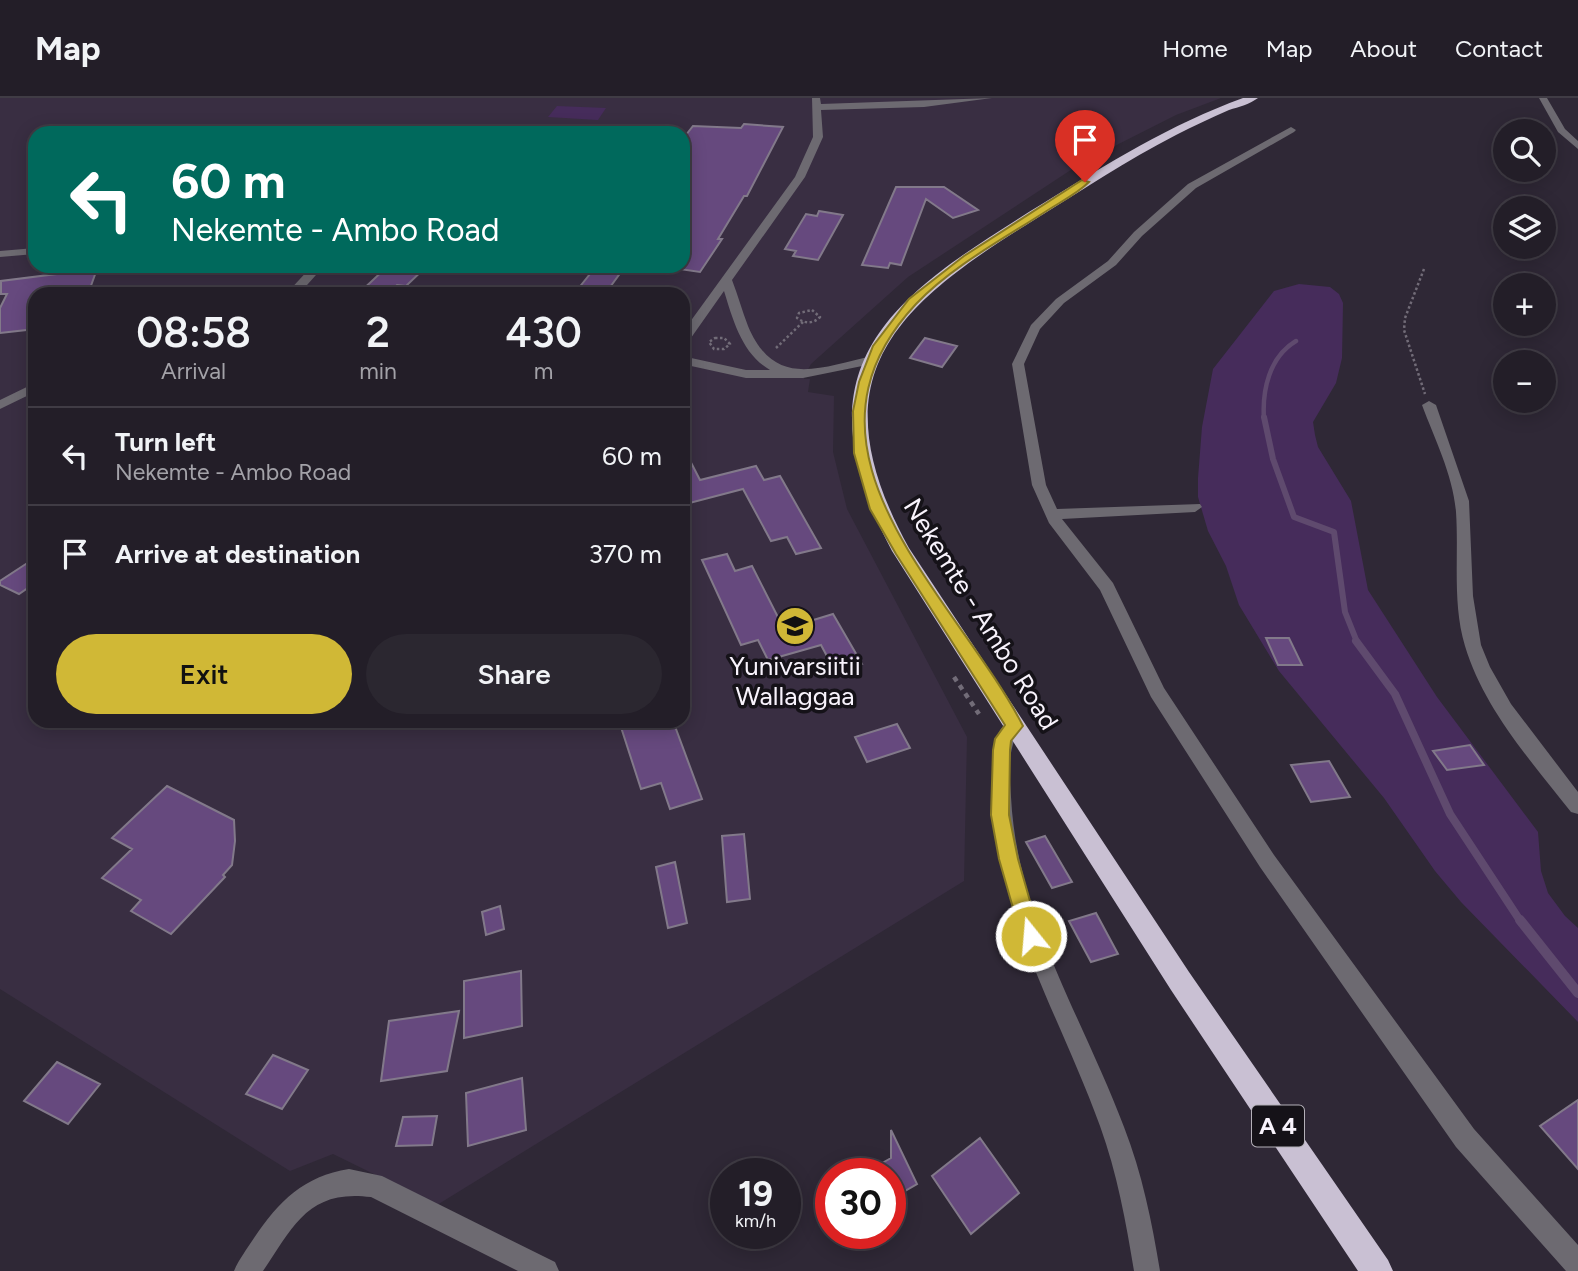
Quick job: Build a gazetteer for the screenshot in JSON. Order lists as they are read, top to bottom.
{
  "streets": {
    "highway": ["Nekemte - Ambo Road", "A 4"]
  },
  "places": {
    "school or university": ["Yunivarsiitii Wallaggaa"]
  },
  "page": {
    "header": "Map",
    "nav": [
      "Home",
      "Map",
      "About",
      "Contact"
    ],
    "map_buttons": ["+", "−"],
    "turn": ["60 m", "Nekemte - Ambo Road"],
    "eta": [
      "08:58",
      "Arrival",
      "2",
      "min",
      "430",
      "m"
    ],
    "list": [
      {
        "name": "Turn left",
        "note": "Nekemte - Ambo Road",
        "value": "60 m"
      },
      {
        "name": "Arrive at destination",
        "value": "370 m"
      }
    ],
    "buttons": ["Exit", "Share"],
    "speed": "19 km/h",
    "limit": "30"
  }
}
